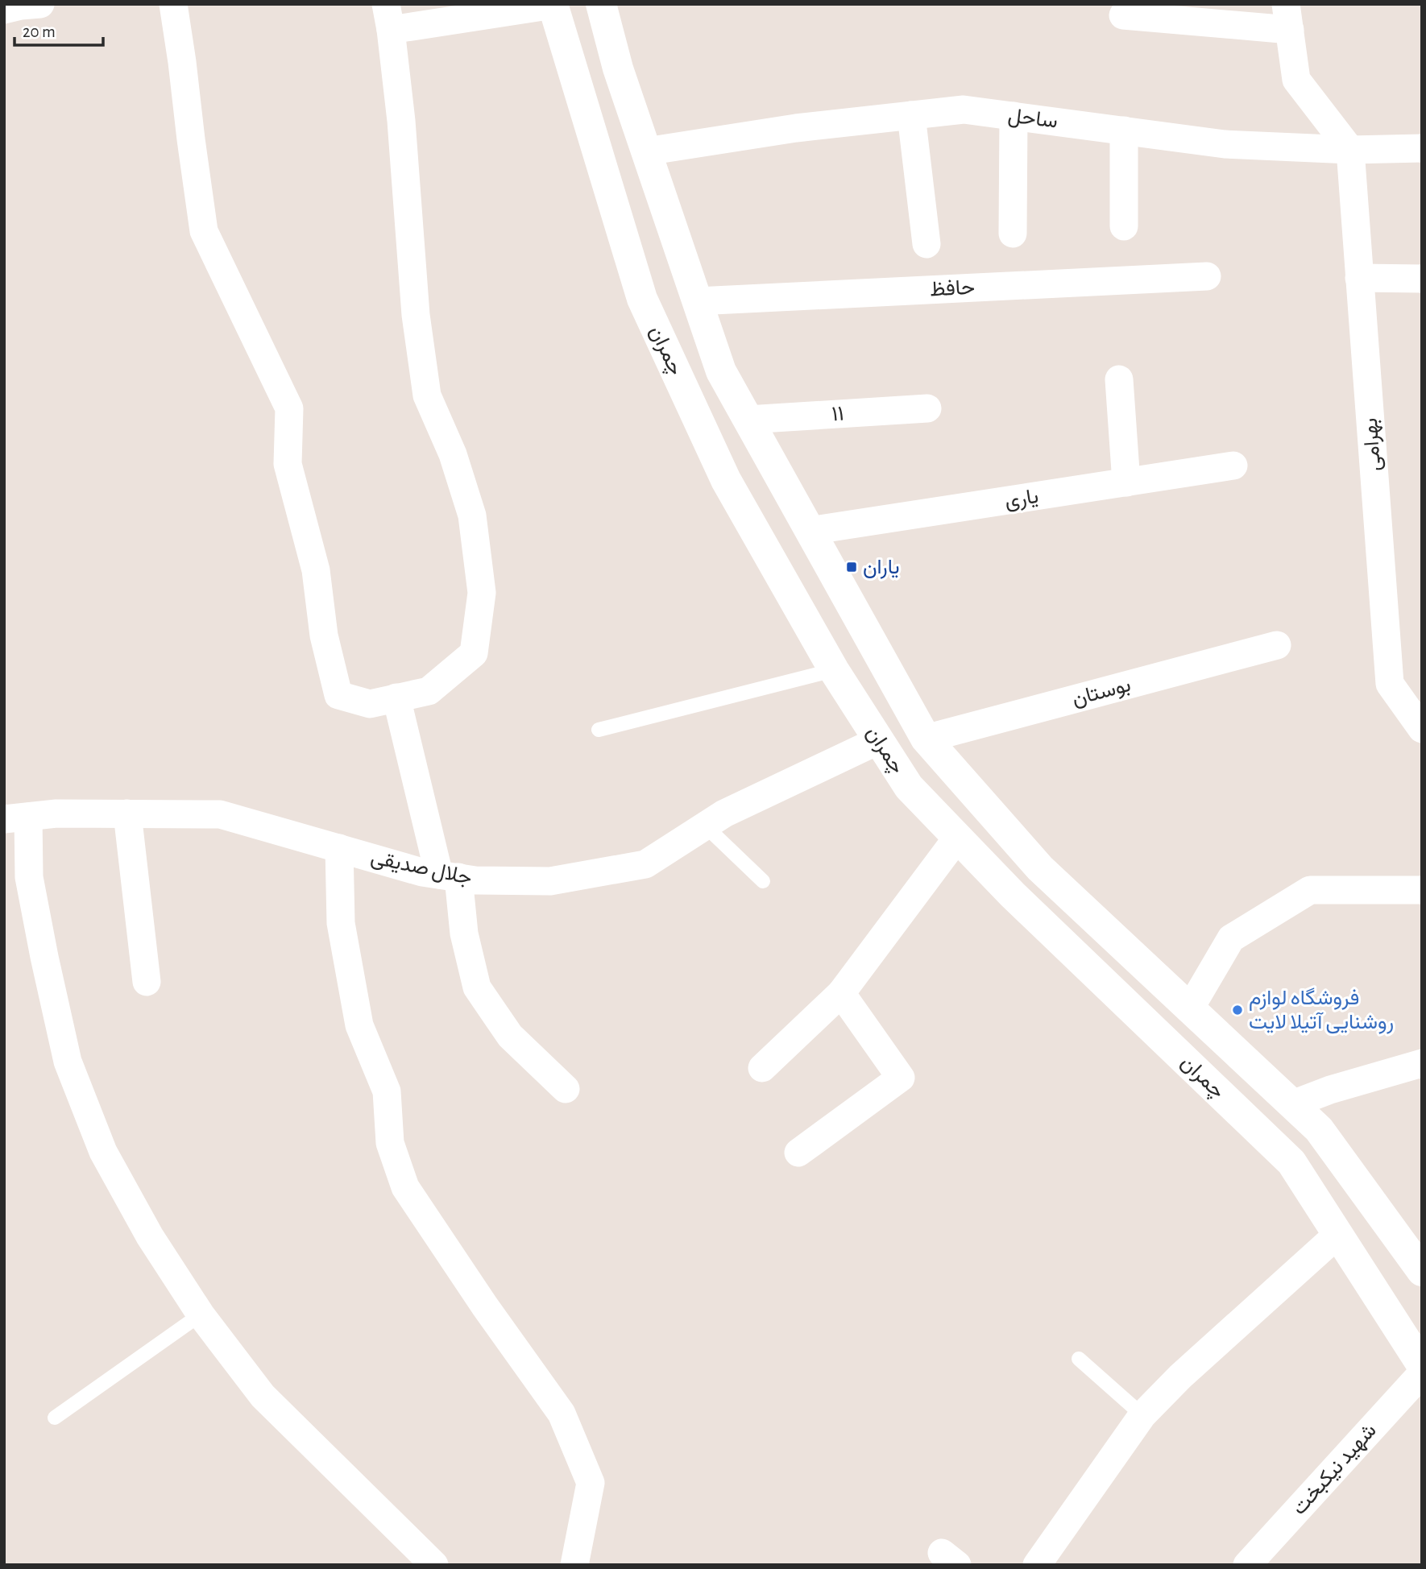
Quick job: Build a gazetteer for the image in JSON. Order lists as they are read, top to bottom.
{
  "streets": {
    "main road": ["چمران"],
    "street": [
      "ساحل",
      "حافظ",
      "۱۱",
      "بهرامی",
      "یاری",
      "بوستان",
      "جلال صدیقی",
      "شهید نیکبخت"
    ]
  },
  "crossings": [
    ["ساحل", "چمران"],
    ["ساحل", "بهرامی"],
    ["حافظ", "چمران"],
    ["چمران", "۱۱"],
    ["چمران", "یاری"],
    ["چمران", "بوستان"],
    ["چمران", "جلال صدیقی"]
  ],
  "places": {
    "transit": ["یاران"],
    "other": ["فروشگاه لوازم روشنایی آتیلا لایت"]
  },
  "scale_bar": "20 m"
}
